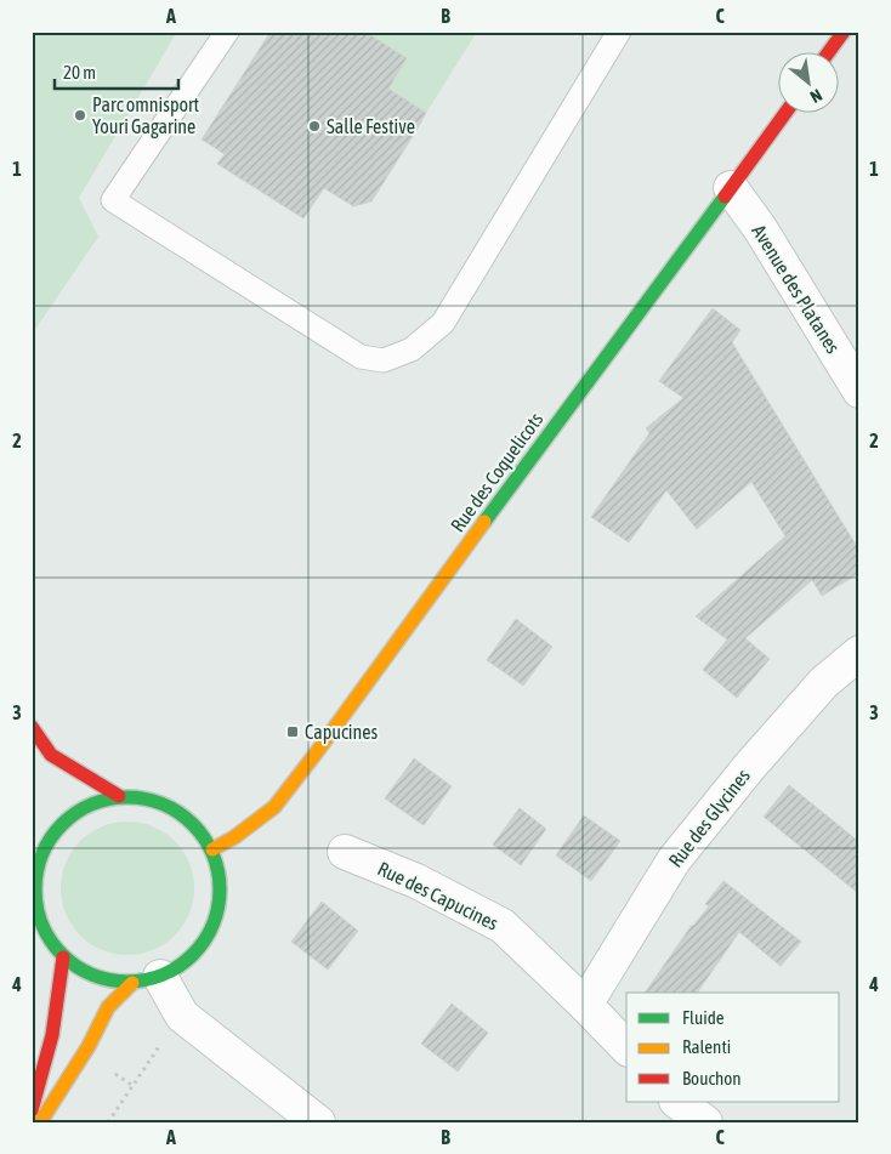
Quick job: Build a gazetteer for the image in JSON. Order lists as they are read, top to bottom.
{
  "streets": {
    "main road": ["Rue des Coquelicots"],
    "street": ["Avenue des Platanes", "Rue des Glycines", "Rue des Capucines"]
  },
  "crossings": [
    ["Avenue des Platanes", "Rue des Coquelicots"],
    ["Rue des Glycines", "Rue des Capucines"]
  ],
  "places": {
    "other": ["Parc omnisport Youri Gagarine", "Salle Festive"],
    "transit": ["Capucines"]
  },
  "legend": ["Fluide", "Ralenti", "Bouchon"],
  "scale_bar": "20 m",
  "north": "bottom right",
  "grid": {
    "columns": ["A", "B", "C"],
    "rows": [
      "1",
      "2",
      "3",
      "4"
    ]
  }
}
